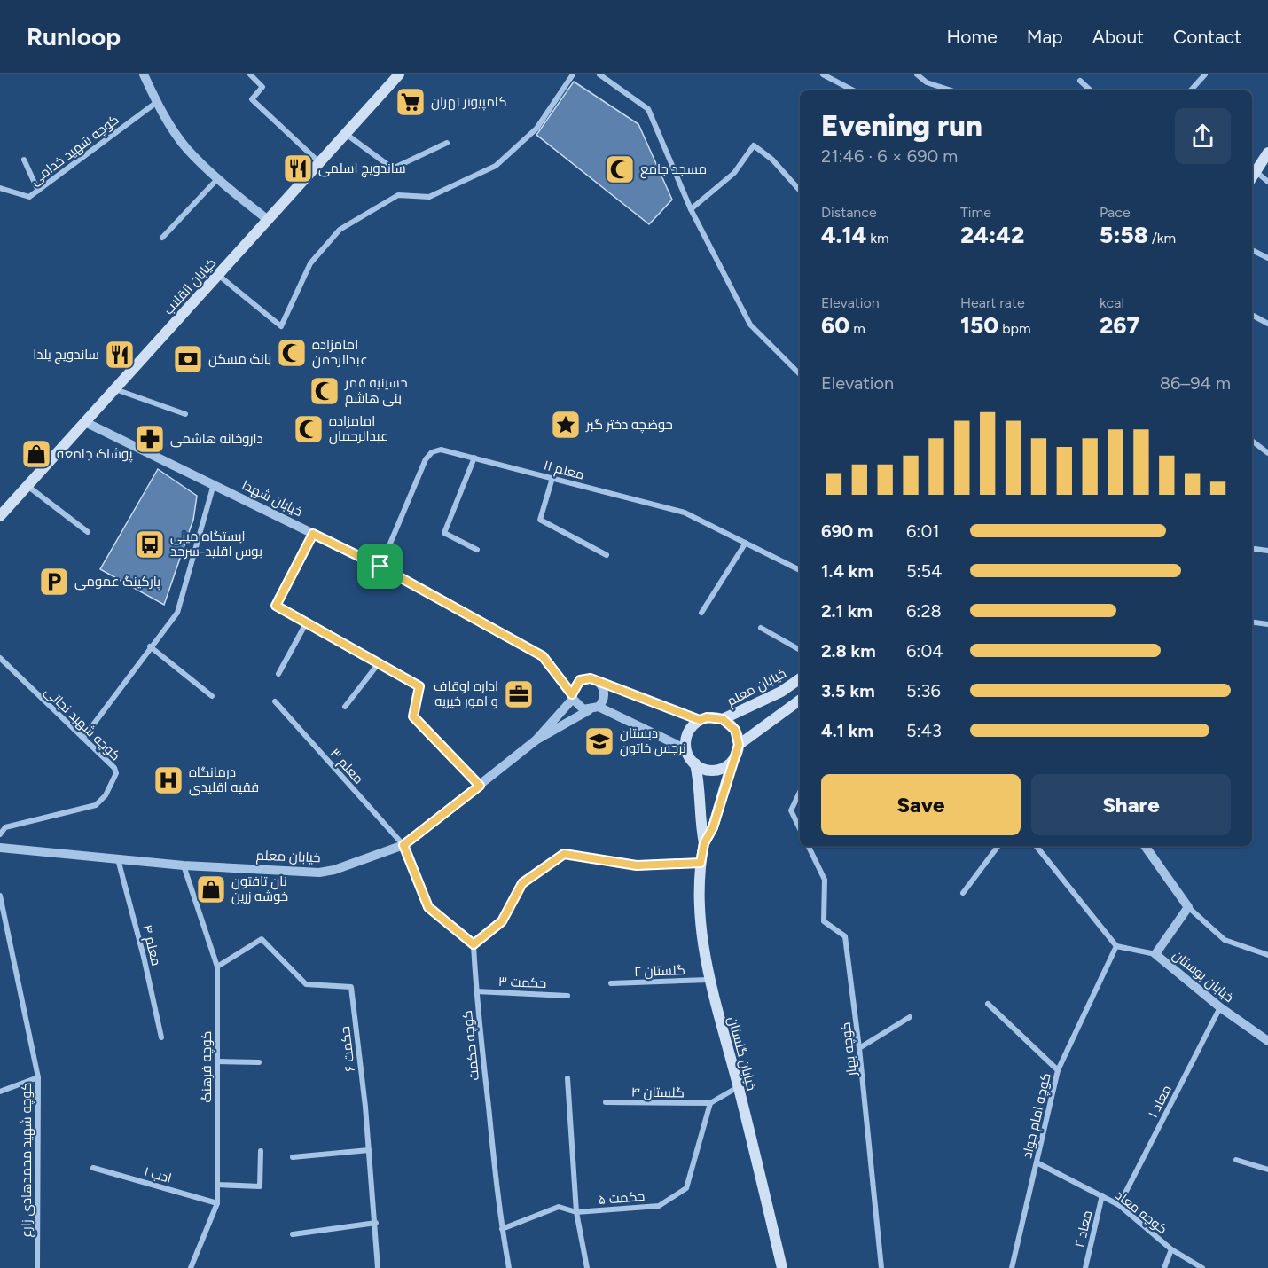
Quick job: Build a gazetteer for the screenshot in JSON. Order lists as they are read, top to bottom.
{
  "streets": {
    "main road": ["خیابان انقلاب", "خیابان معلم", "خیابان گلستان"],
    "street": [
      "کوچه شهید خدامی",
      "معلم ۱۱",
      "خیابان شهدا",
      "کوچه شهید نجاتی",
      "معلم ۳",
      "معلم ۴",
      "گلستان ۲",
      "خیابان بوستان",
      "حکمت ۳",
      "کوچه حکمت",
      "حکمت ۶",
      "کوچه بهار",
      "کوچه فرهنگ",
      "گلستان ۴",
      "معاد ۱",
      "کوچه امام جواد",
      "کوچه شهید محمدهادی زارع",
      "ادب ۱",
      "حکمت ۵",
      "کوچه معاد",
      "معاد ۲"
    ]
  },
  "crossings": [
    ["خیابان انقلاب", "خیابان شهدا"],
    ["معلم ۱۱", "خیابان شهدا"],
    ["خیابان شهدا", "خیابان معلم"],
    ["خیابان معلم", "معلم ۳"],
    ["خیابان معلم", "معلم ۴"],
    ["خیابان معلم", "کوچه فرهنگ"],
    ["گلستان ۲", "خیابان گلستان"],
    ["خیابان بوستان", "معاد ۱"],
    ["حکمت ۳", "کوچه حکمت"],
    ["کوچه حکمت", "حکمت ۵"],
    ["حکمت ۶", "کوچه فرهنگ"],
    ["کوچه فرهنگ", "ادب ۱"],
    ["گلستان ۴", "حکمت ۵"],
    ["معاد ۱", "کوچه معاد"],
    ["کوچه امام جواد", "کوچه معاد"],
    ["کوچه معاد", "معاد ۲"]
  ],
  "places": {
    "supermarket": ["کامپیوتر تهران"],
    "restaurant": ["ساندویچ اسلمی", "ساندویچ یلدا"],
    "mosque": [
      "مسجد جامع",
      "امامزاده عبدالرحمن",
      "حسینیه قمر بنی هاشم",
      "امامزاده عبدالرحمان"
    ],
    "bank": ["بانک مسکن"],
    "place": ["حوضچه دختر گبر"],
    "pharmacy": ["داروخانه هاشمی"],
    "shop": ["پوشاک جامعه", "نان تافتون خوشه زرین"],
    "bus stop": ["ایستگاه مینی بوس اقلید-سرحد"],
    "parking": ["پارکینگ عمومی"],
    "office": ["اداره اوقاف و امور خیریه"],
    "school or university": ["دبستان نرجس خاتون"],
    "hospital": ["درمانگاه فقیه اقلیدی"]
  },
  "page": {
    "header": "Runloop",
    "nav": [
      "Home",
      "Map",
      "About",
      "Contact"
    ],
    "heading": ["Evening run", "21:46 · 6 × 690 m"],
    "stats": [
      ["Distance", "4.14 km"],
      ["Time", "24:42"],
      ["Pace", "5:58 /km"],
      ["Elevation", "60 m"],
      ["Heart rate", "150 bpm"],
      ["kcal", "267"]
    ],
    "chart": ["Elevation", "86–94 m"],
    "list": [
      {
        "name": "690 m",
        "note": "6:01"
      },
      {
        "name": "1.4 km",
        "note": "5:54"
      },
      {
        "name": "2.1 km",
        "note": "6:28"
      },
      {
        "name": "2.8 km",
        "note": "6:04"
      },
      {
        "name": "3.5 km",
        "note": "5:36"
      },
      {
        "name": "4.1 km",
        "note": "5:43"
      }
    ],
    "buttons": ["Save", "Share"]
  }
}
